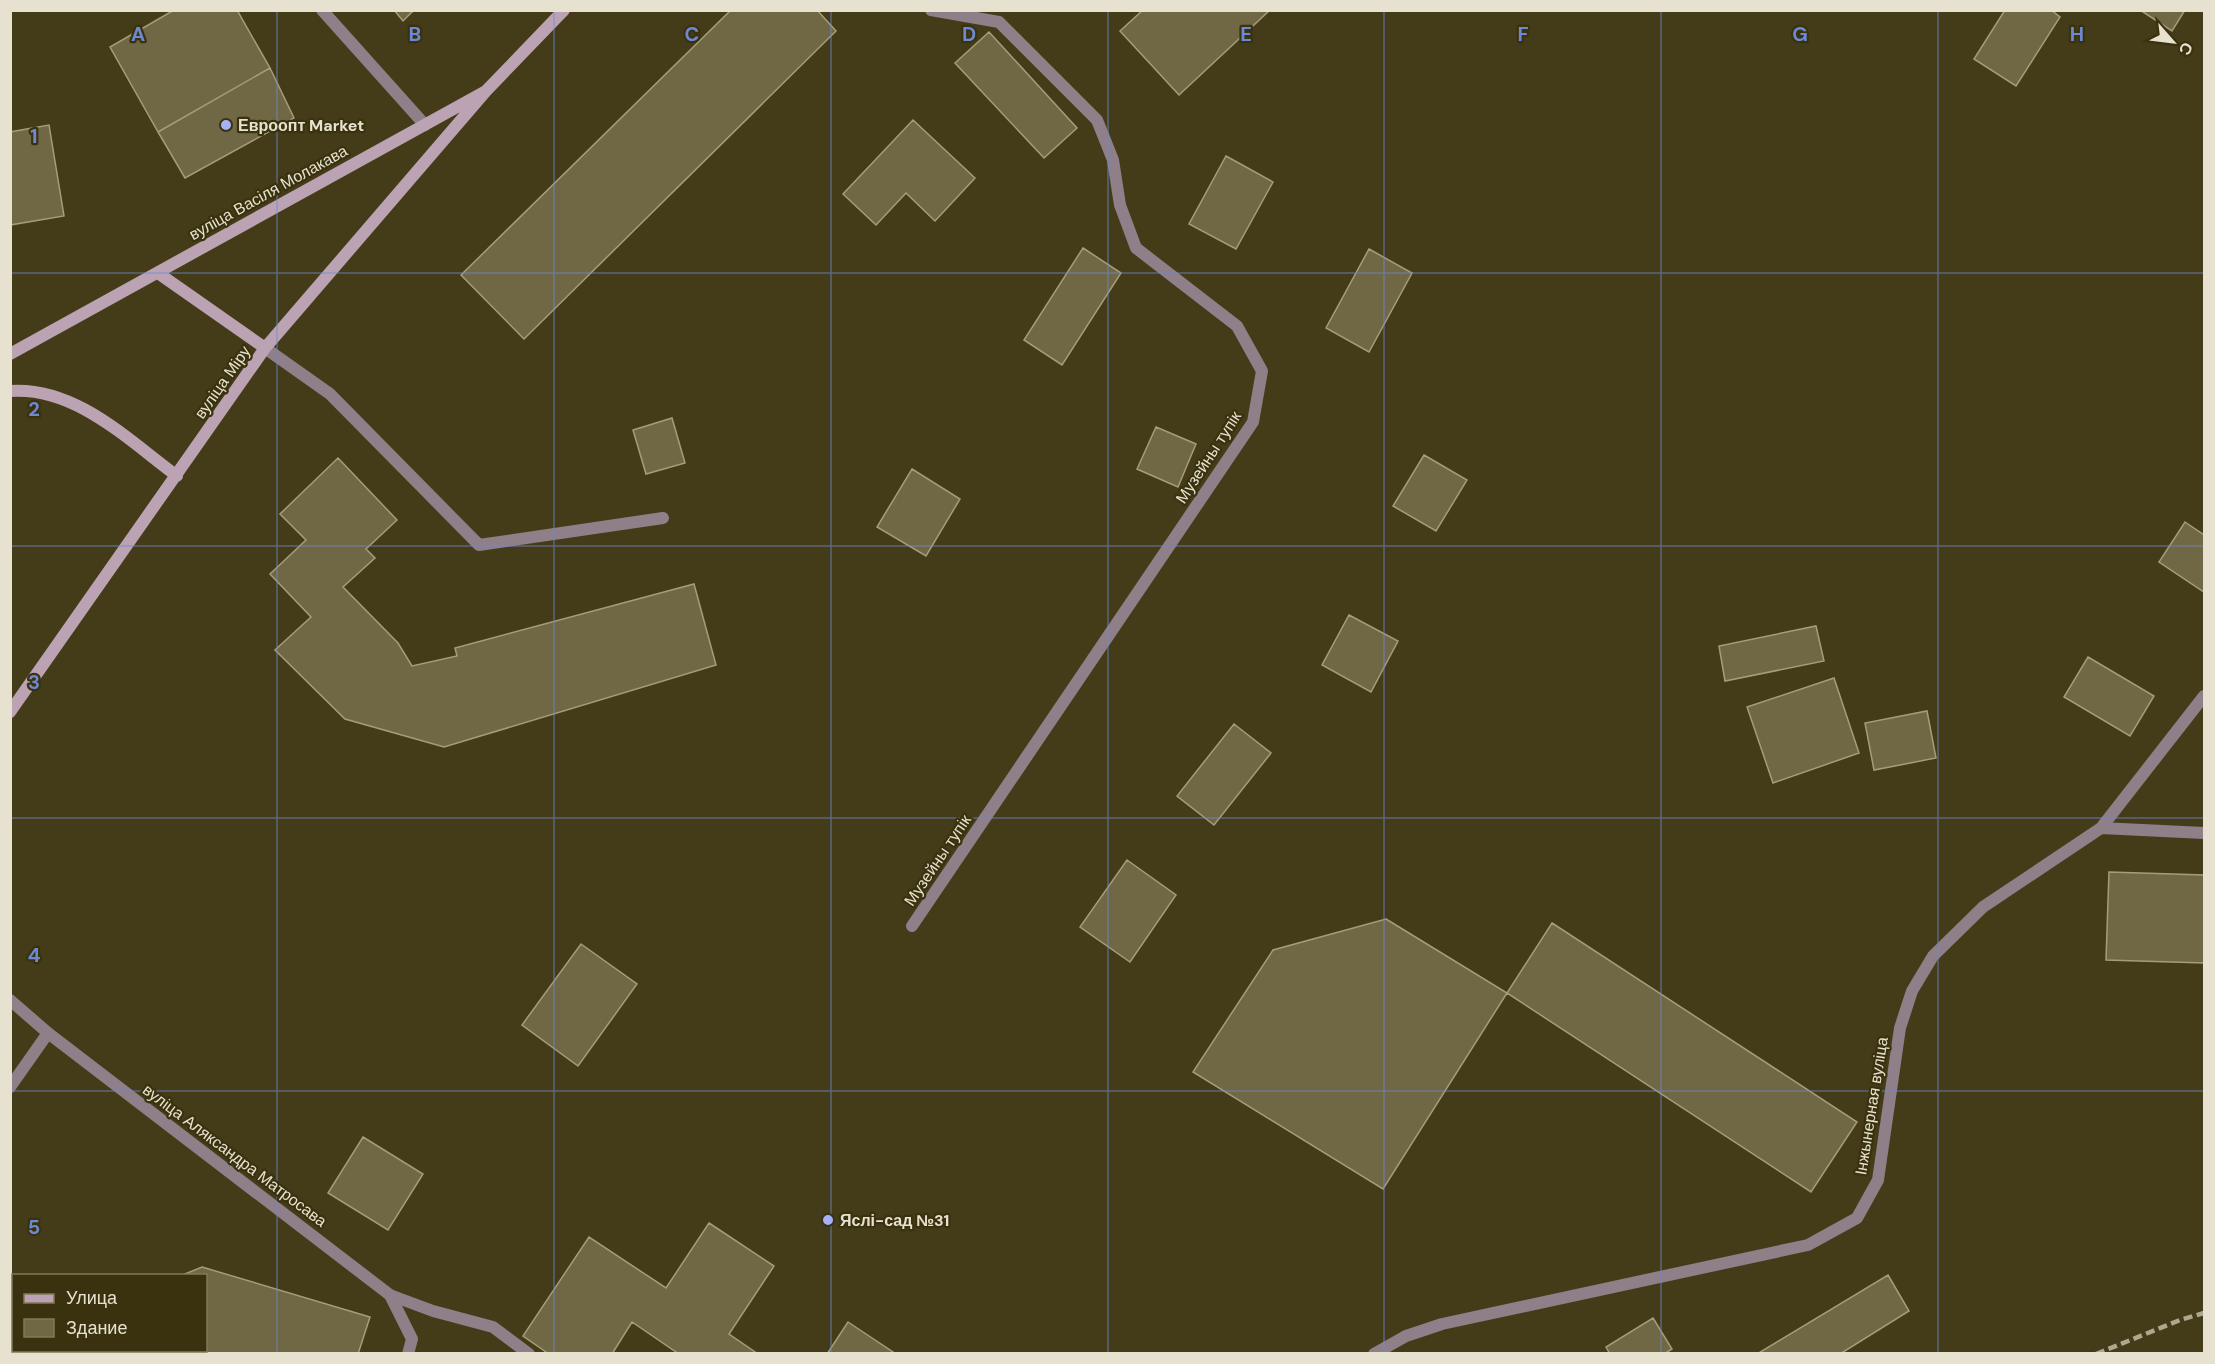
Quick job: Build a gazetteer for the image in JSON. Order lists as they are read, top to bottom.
{
  "streets": {
    "street": [
      "вуліца Васіля Молакава",
      "вуліца Міру",
      "Музейны тупік",
      "Інжынерная вуліца",
      "вуліца Аляксандра Матросава"
    ]
  },
  "crossings": [
    ["вуліца Васіля Молакава", "вуліца Міру"]
  ],
  "places": ["Евроопт Market", "Яслі-сад №31"],
  "legend": ["Улица", "Здание"],
  "north": "bottom right",
  "grid": {
    "columns": [
      "A",
      "B",
      "C",
      "D",
      "E",
      "F",
      "G",
      "H"
    ],
    "rows": [
      "1",
      "2",
      "3",
      "4",
      "5"
    ]
  }
}
